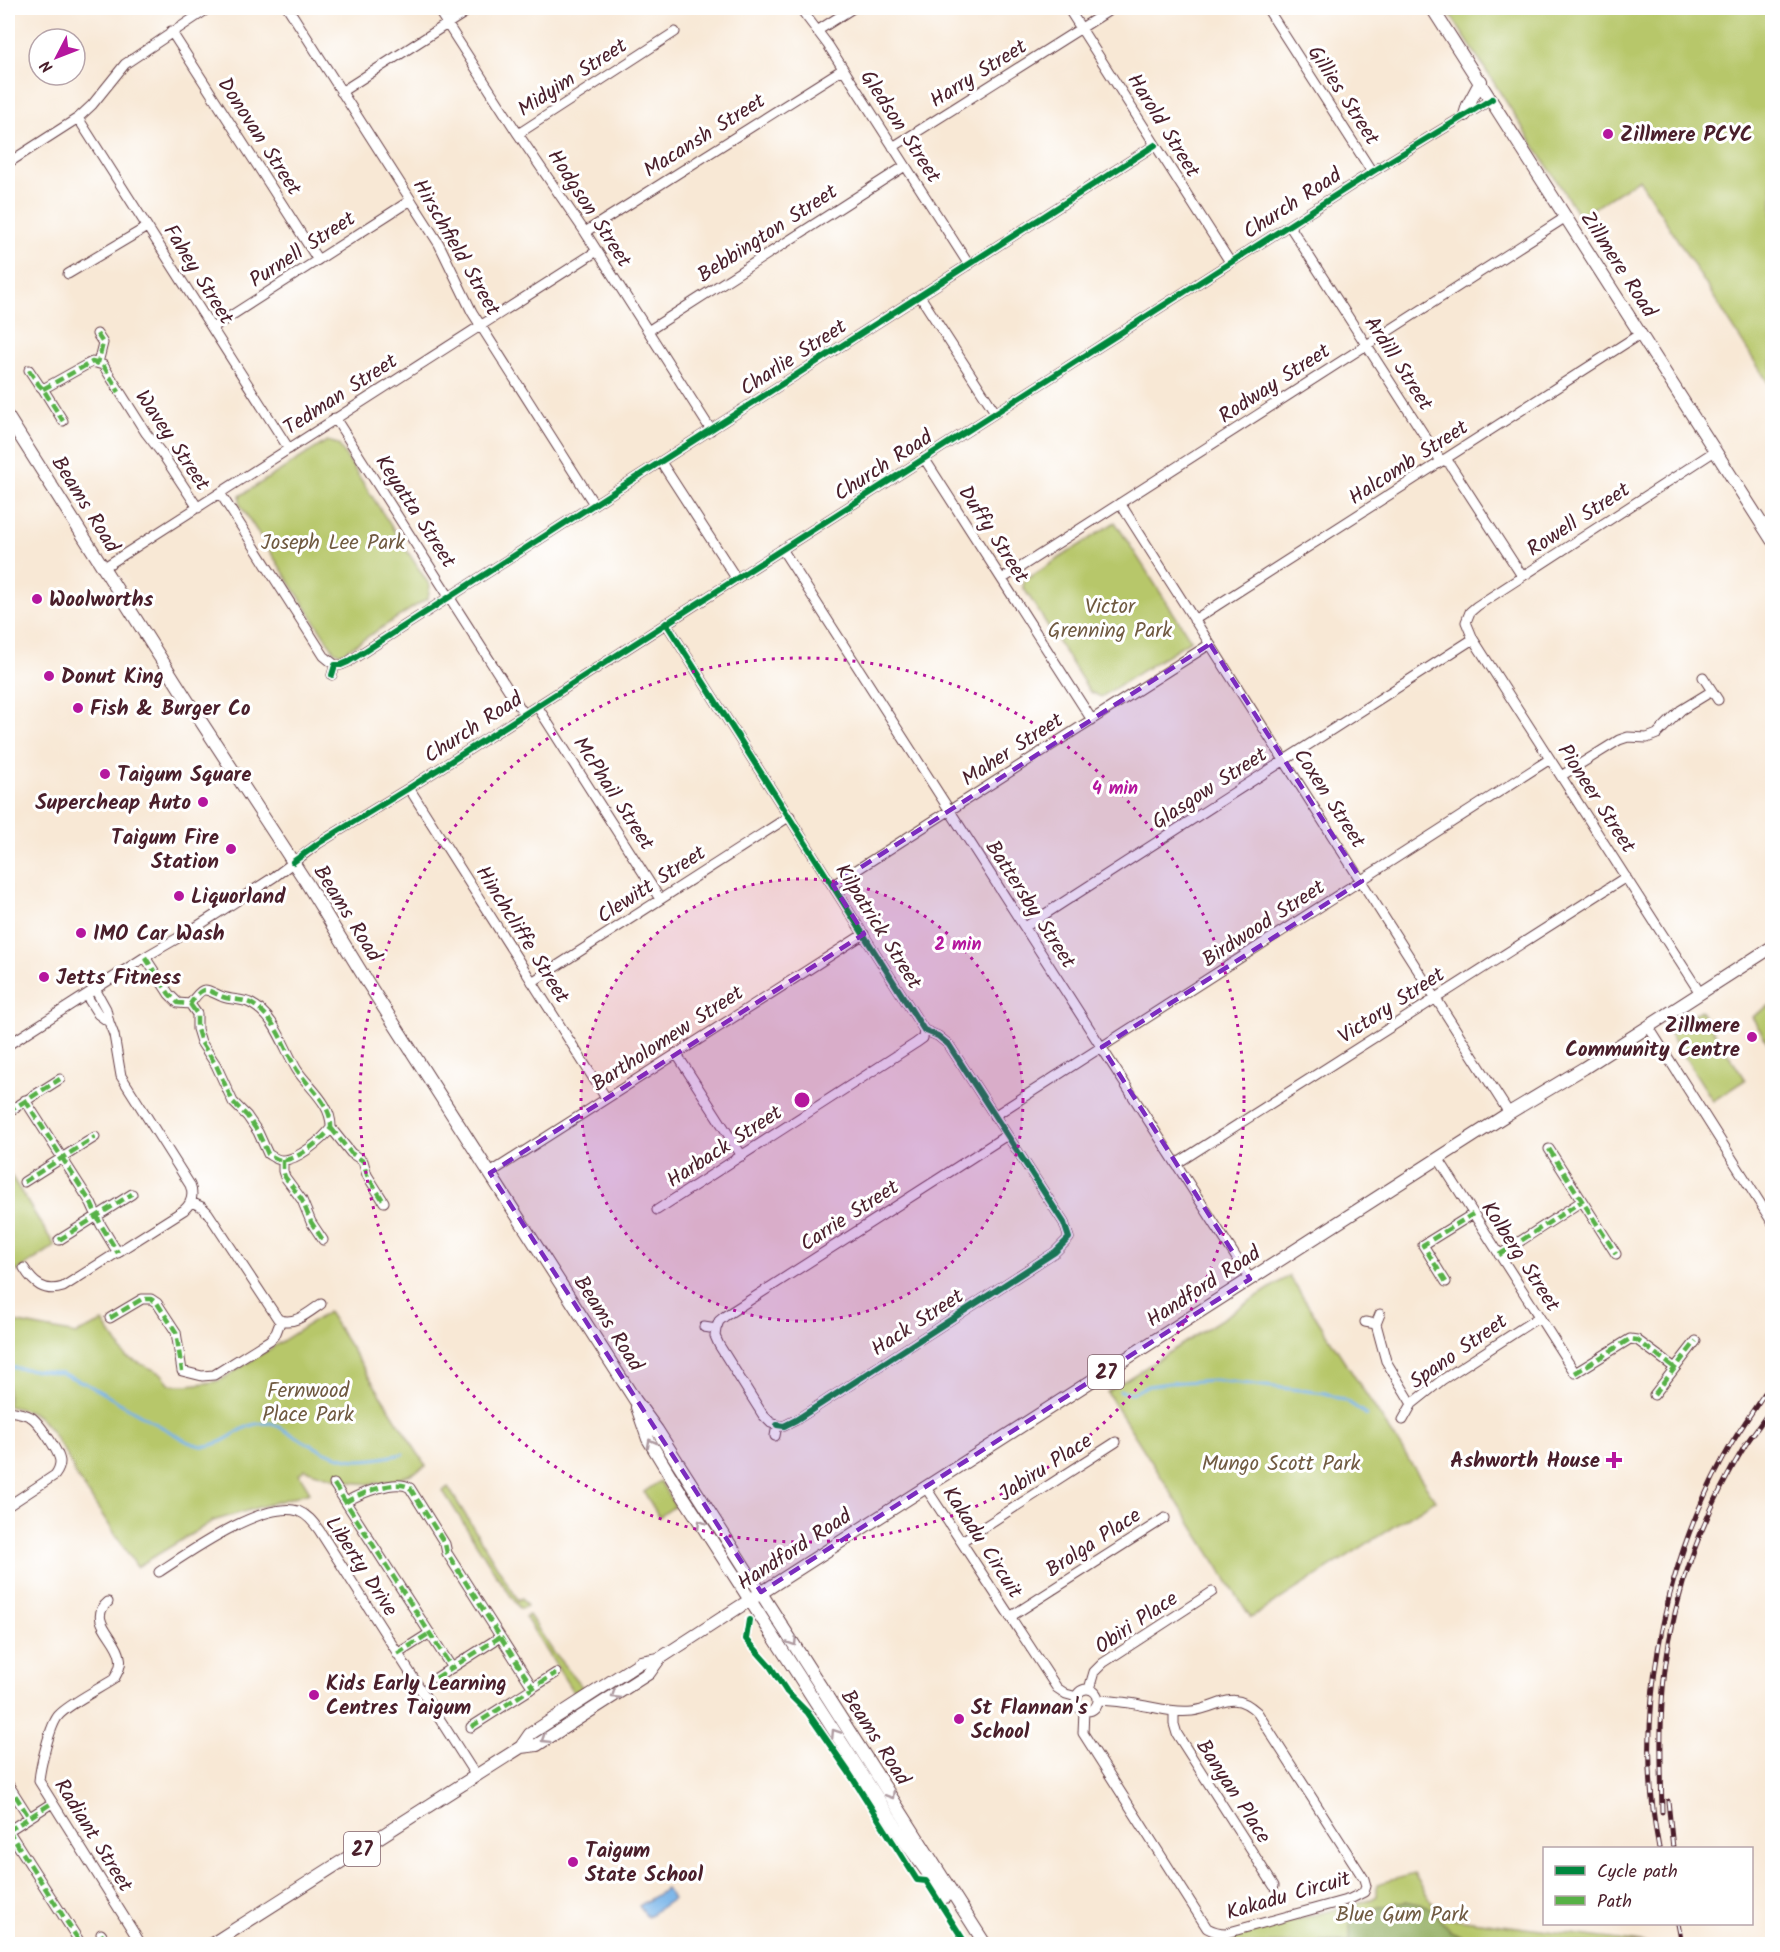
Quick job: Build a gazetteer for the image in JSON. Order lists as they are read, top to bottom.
{
  "streets": {
    "main road": [
      "Zillmere Road",
      "Beams Road",
      "Handford Road",
      "27"
    ],
    "street": [
      "Harry Street",
      "Midyim Street",
      "Gillies Street",
      "Harold Street",
      "Gledson Street",
      "Macansh Street",
      "Donovan Street",
      "Church Road",
      "Hodgson Street",
      "Bebbington Street",
      "Hirschfield Street",
      "Purnell Street",
      "Fahey Street",
      "Charlie Street",
      "Ardill Street",
      "Rodway Street",
      "Tedman Street",
      "Wavey Street",
      "Halcomb Street",
      "Keyatta Street",
      "Rowell Street",
      "Duffy Street",
      "Maher Street",
      "Glasgow Street",
      "McPhail Street",
      "Coxen Street",
      "Pioneer Street",
      "Clewitt Street",
      "Battersby Street",
      "Birdwood Street",
      "Kilpatrick Street",
      "Hinchcliffe Street",
      "Victory Street",
      "Bartholomew Street",
      "Harback Street",
      "Carrie Street",
      "Kolberg Street",
      "Hack Street",
      "Spano Street",
      "Jabiru Place",
      "Kakadu Circuit",
      "Brolga Place",
      "Liberty Drive",
      "Obiri Place",
      "Banyan Place",
      "Radiant Street"
    ]
  },
  "crossings": [
    ["Harry Street", "Harold Street"],
    ["Harry Street", "Gledson Street"],
    ["Midyim Street", "Hodgson Street"],
    ["Gillies Street", "Church Road"],
    ["Harold Street", "Church Road"],
    ["Harold Street", "Charlie Street"],
    ["Gledson Street", "Macansh Street"],
    ["Gledson Street", "Bebbington Street"],
    ["Gledson Street", "Charlie Street"],
    ["Macansh Street", "Hodgson Street"],
    ["Donovan Street", "Purnell Street"],
    ["Church Road", "Zillmere Road"],
    ["Church Road", "Ardill Street"],
    ["Church Road", "Beams Road"],
    ["Church Road", "Keyatta Street"],
    ["Church Road", "Duffy Street"],
    ["Church Road", "McPhail Street"],
    ["Church Road", "Battersby Street"],
    ["Church Road", "Kilpatrick Street"],
    ["Church Road", "Hinchcliffe Street"],
    ["Hodgson Street", "Bebbington Street"],
    ["Hodgson Street", "Charlie Street"],
    ["Hodgson Street", "Tedman Street"],
    ["Hirschfield Street", "Purnell Street"],
    ["Hirschfield Street", "Charlie Street"],
    ["Hirschfield Street", "Tedman Street"],
    ["Purnell Street", "Fahey Street"],
    ["Zillmere Road", "Rodway Street"],
    ["Zillmere Road", "Halcomb Street"],
    ["Zillmere Road", "Rowell Street"],
    ["Fahey Street", "Tedman Street"],
    ["Charlie Street", "Tedman Street"],
    ["Charlie Street", "Keyatta Street"],
    ["Ardill Street", "Rodway Street"],
    ["Ardill Street", "Halcomb Street"],
    ["Ardill Street", "Rowell Street"],
    ["Rodway Street", "Duffy Street"],
    ["Rodway Street", "Coxen Street"],
    ["Tedman Street", "Wavey Street"],
    ["Tedman Street", "Beams Road"],
    ["Tedman Street", "Keyatta Street"],
    ["Halcomb Street", "Coxen Street"],
    ["Beams Road", "Bartholomew Street"],
    ["Beams Road", "Handford Road"],
    ["Rowell Street", "Pioneer Street"],
    ["Duffy Street", "Maher Street"],
    ["Maher Street", "Coxen Street"],
    ["Maher Street", "Battersby Street"],
    ["Maher Street", "Kilpatrick Street"],
    ["Glasgow Street", "Coxen Street"],
    ["Glasgow Street", "Pioneer Street"],
    ["Glasgow Street", "Battersby Street"],
    ["McPhail Street", "Clewitt Street"],
    ["Coxen Street", "Birdwood Street"],
    ["Coxen Street", "Victory Street"],
    ["Coxen Street", "Handford Road"],
    ["Pioneer Street", "Birdwood Street"],
    ["Pioneer Street", "Victory Street"],
    ["Pioneer Street", "Handford Road"],
    ["Clewitt Street", "Kilpatrick Street"],
    ["Clewitt Street", "Hinchcliffe Street"],
    ["Battersby Street", "Birdwood Street"],
    ["Battersby Street", "Victory Street"],
    ["Battersby Street", "Handford Road"],
    ["Birdwood Street", "Kilpatrick Street"],
    ["Kilpatrick Street", "Bartholomew Street"],
    ["Kilpatrick Street", "Harback Street"],
    ["Kilpatrick Street", "Carrie Street"],
    ["Kilpatrick Street", "Hack Street"],
    ["Hinchcliffe Street", "Bartholomew Street"],
    ["Kolberg Street", "Handford Road"],
    ["Kolberg Street", "Spano Street"],
    ["Handford Road", "Kakadu Circuit"],
    ["Handford Road", "Liberty Drive"],
    ["Jabiru Place", "Kakadu Circuit"],
    ["Kakadu Circuit", "Brolga Place"],
    ["Kakadu Circuit", "Obiri Place"],
    ["Kakadu Circuit", "Banyan Place"]
  ],
  "parks": [
    "Joseph Lee Park",
    "Victor Grenning Park",
    "Fernwood Place Park",
    "Mungo Scott Park",
    "Blue Gum Park"
  ],
  "places": {
    "other": [
      "Zillmere PCYC",
      "Woolworths",
      "Donut King",
      "Fish & Burger Co",
      "Taigum Square",
      "Supercheap Auto",
      "Taigum Fire Station",
      "Liquorland",
      "IMO Car Wash",
      "Jetts Fitness",
      "Zillmere Community Centre",
      "Kids Early Learning Centres Taigum",
      "St Flannan's School",
      "Taigum State School"
    ],
    "health": ["Ashworth House"]
  },
  "legend": ["Cycle path", "Path"],
  "north": "bottom left",
  "rings": ["4 min", "2 min"]
}
